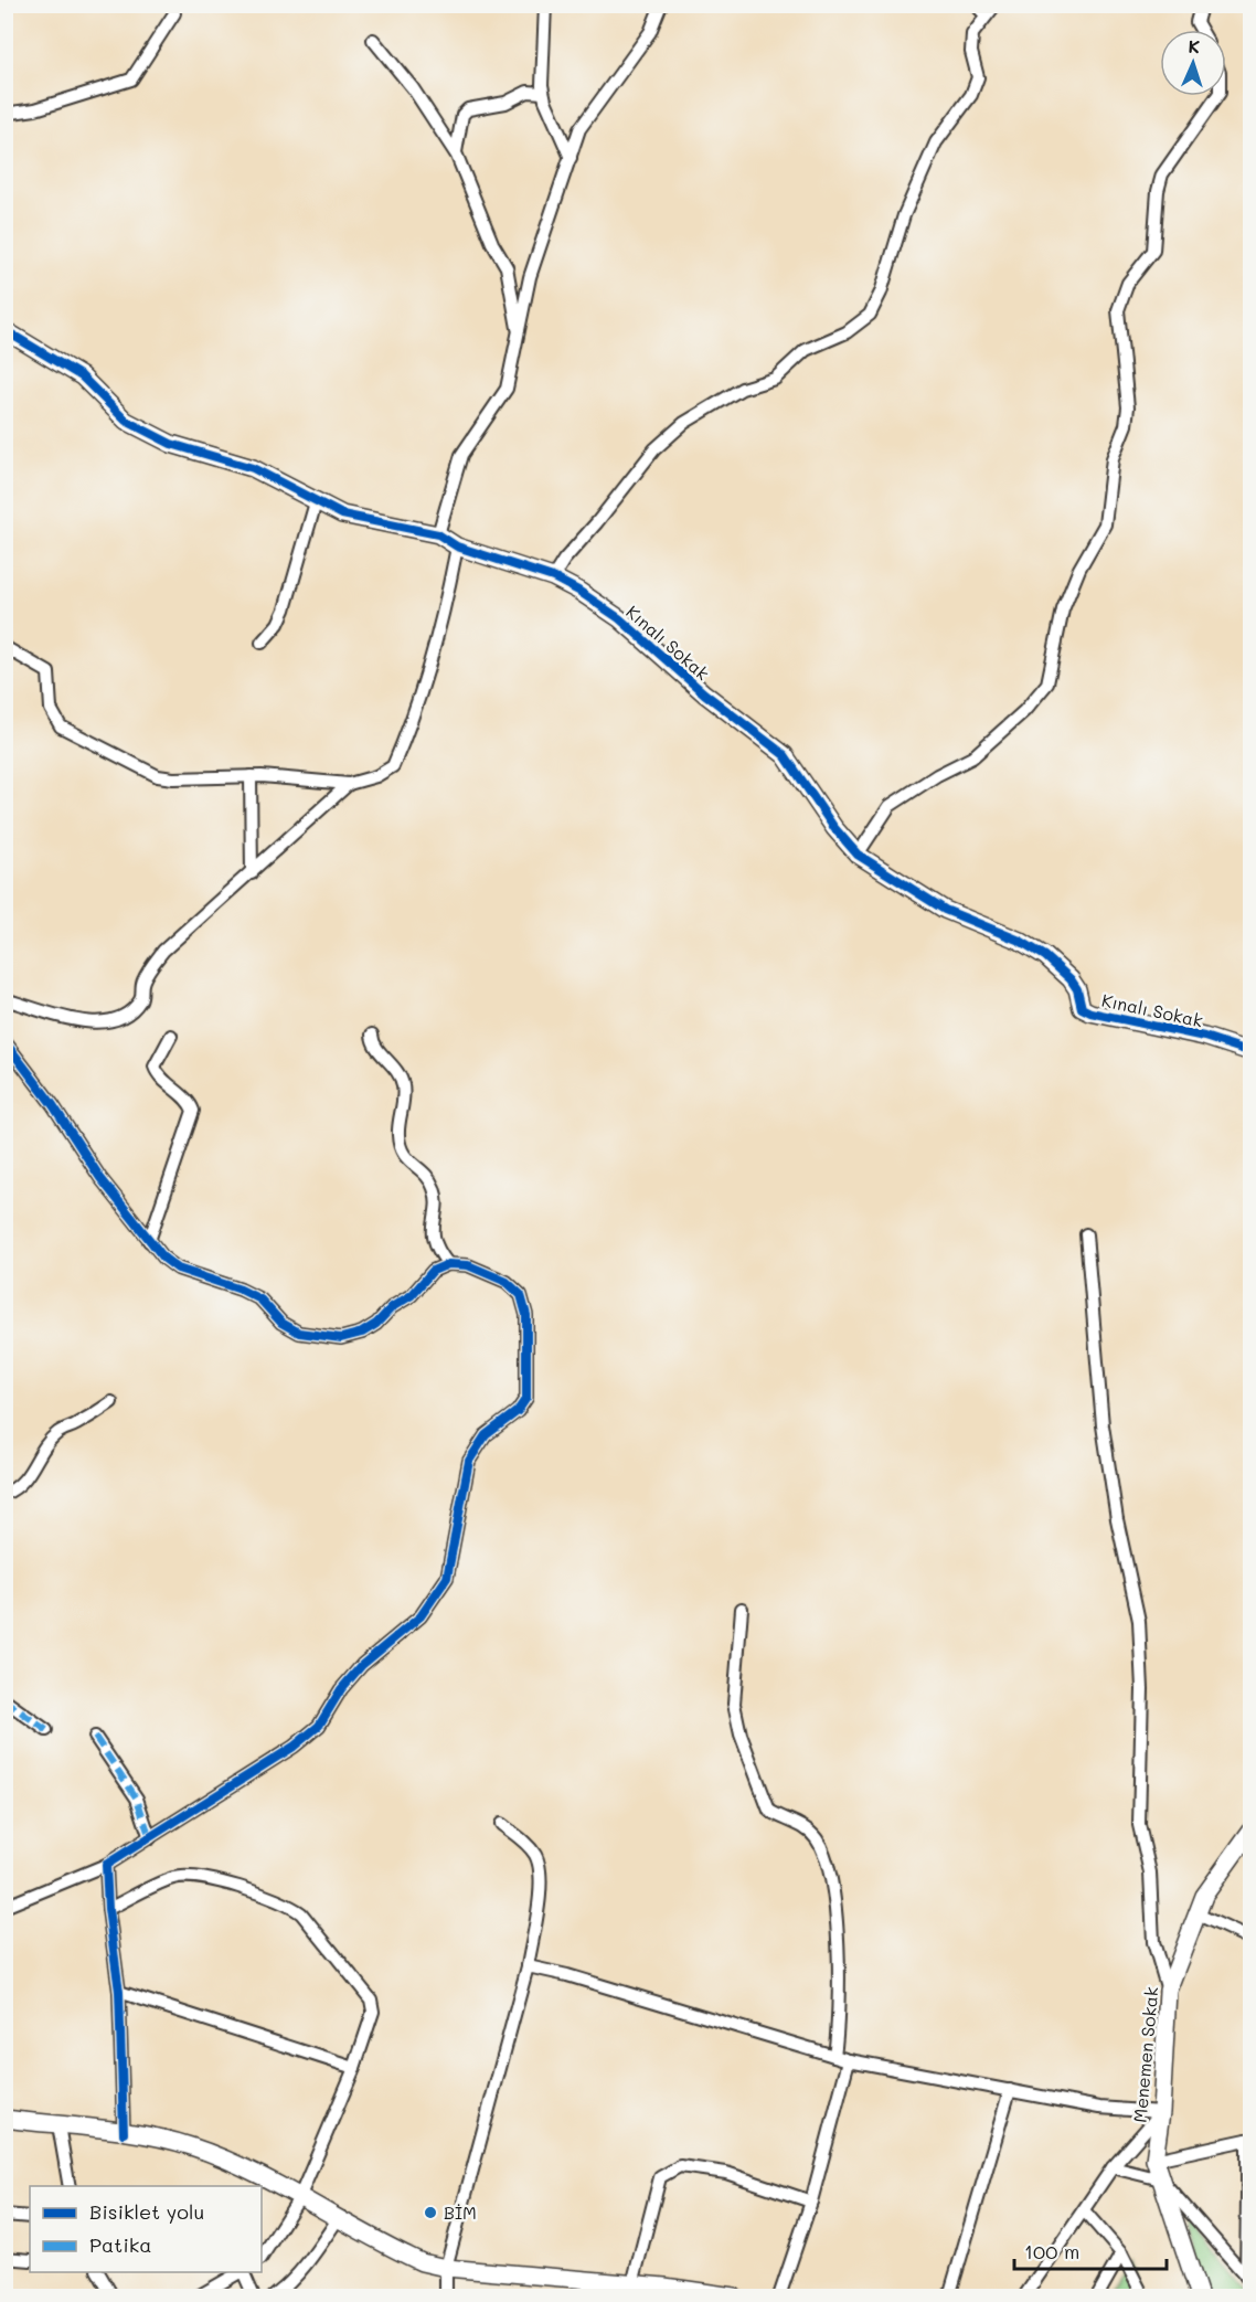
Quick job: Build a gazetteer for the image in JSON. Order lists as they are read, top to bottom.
{
  "streets": {
    "street": ["Kınalı Sokak", "Menemen Sokak"]
  },
  "places": ["BİM"],
  "legend": ["Bisiklet yolu", "Patika"],
  "scale_bar": "100 m",
  "north": "top"
}
